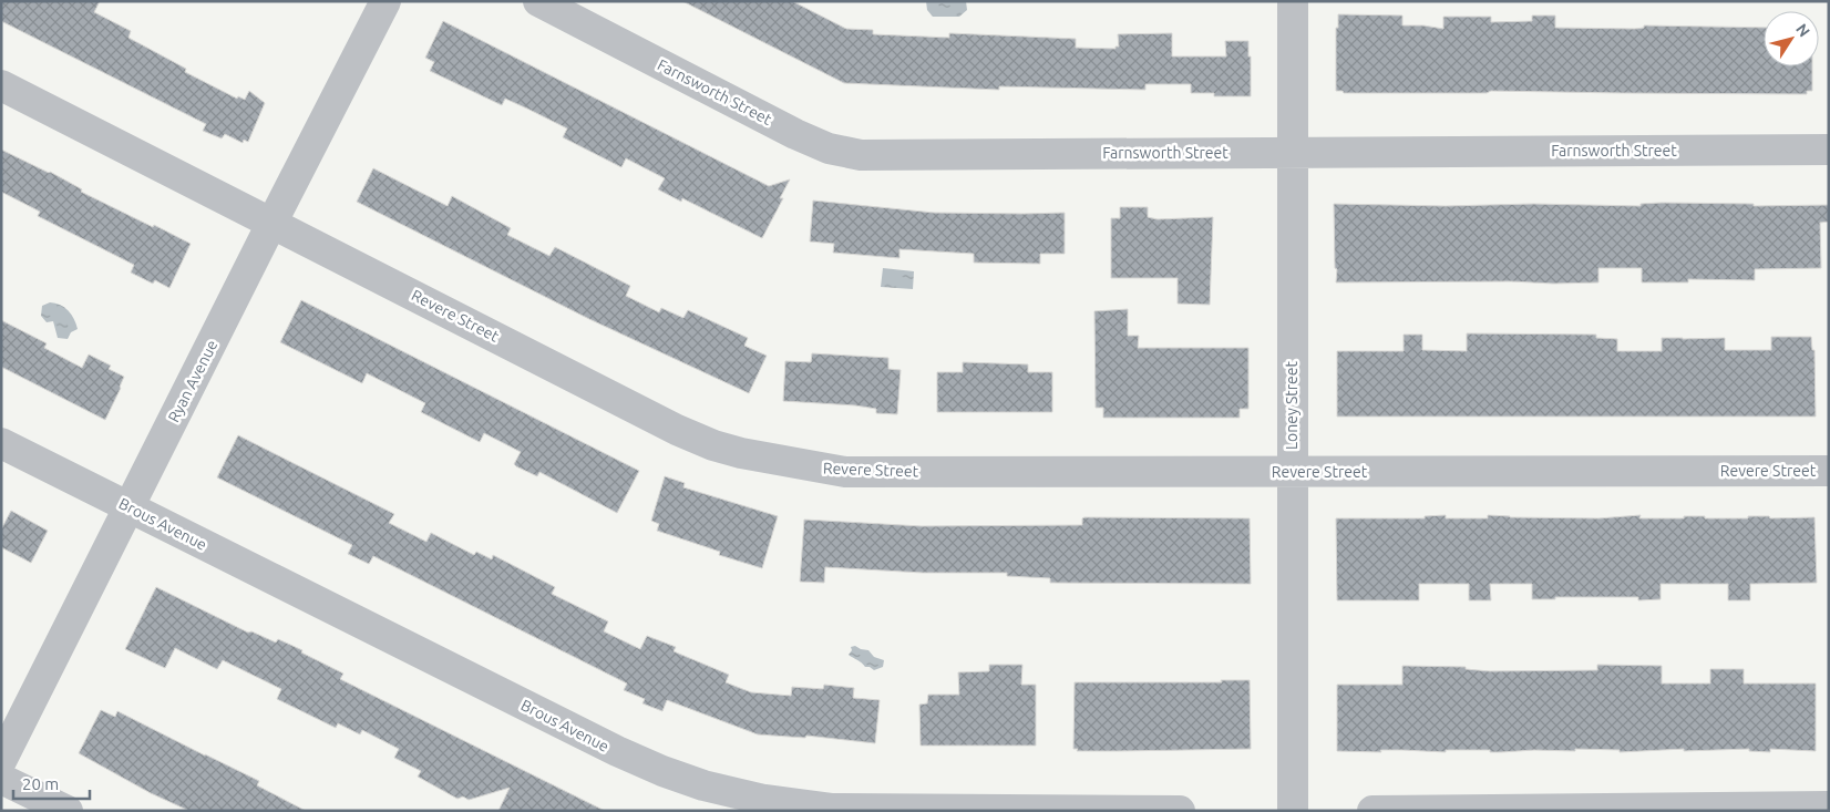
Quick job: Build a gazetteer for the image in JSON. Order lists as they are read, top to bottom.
{
  "streets": {
    "street": [
      "Farnsworth Street",
      "Revere Street",
      "Ryan Avenue",
      "Loney Street",
      "Brous Avenue"
    ]
  },
  "crossings": [
    ["Farnsworth Street", "Loney Street"],
    ["Revere Street", "Ryan Avenue"],
    ["Revere Street", "Loney Street"],
    ["Ryan Avenue", "Brous Avenue"]
  ],
  "scale_bar": "20 m",
  "north": "top right"
}
